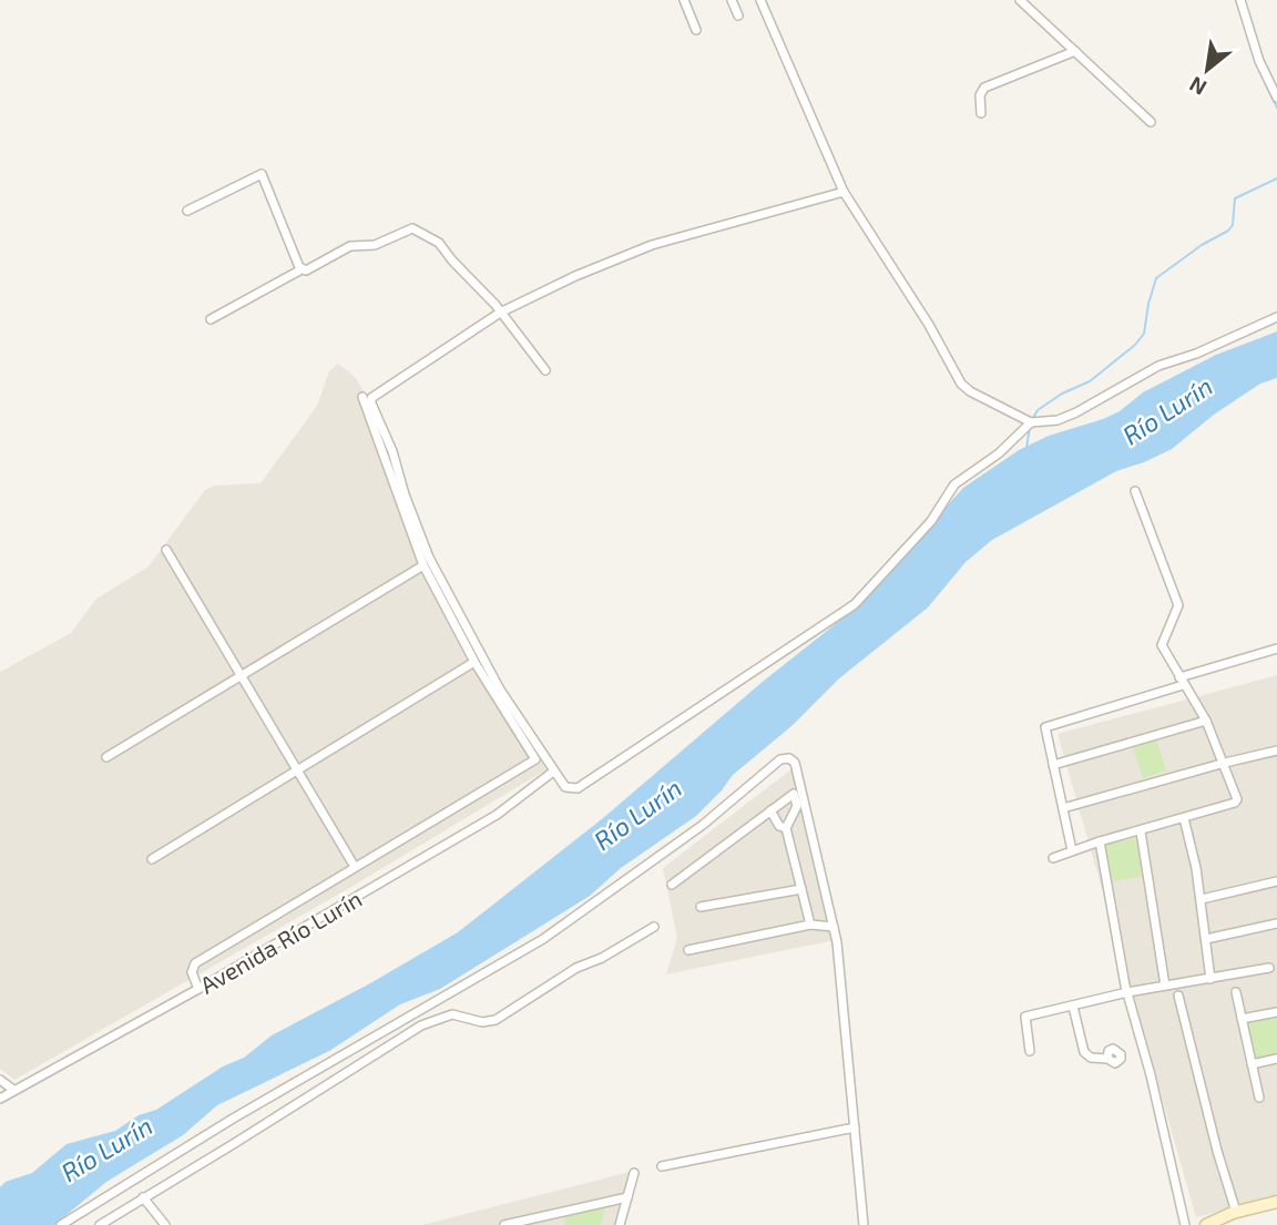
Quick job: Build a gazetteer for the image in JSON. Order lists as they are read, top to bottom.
{
  "streets": {
    "street": ["Avenida Río Lurín"]
  },
  "water": ["Río Lurín"],
  "north": "bottom left"
}
